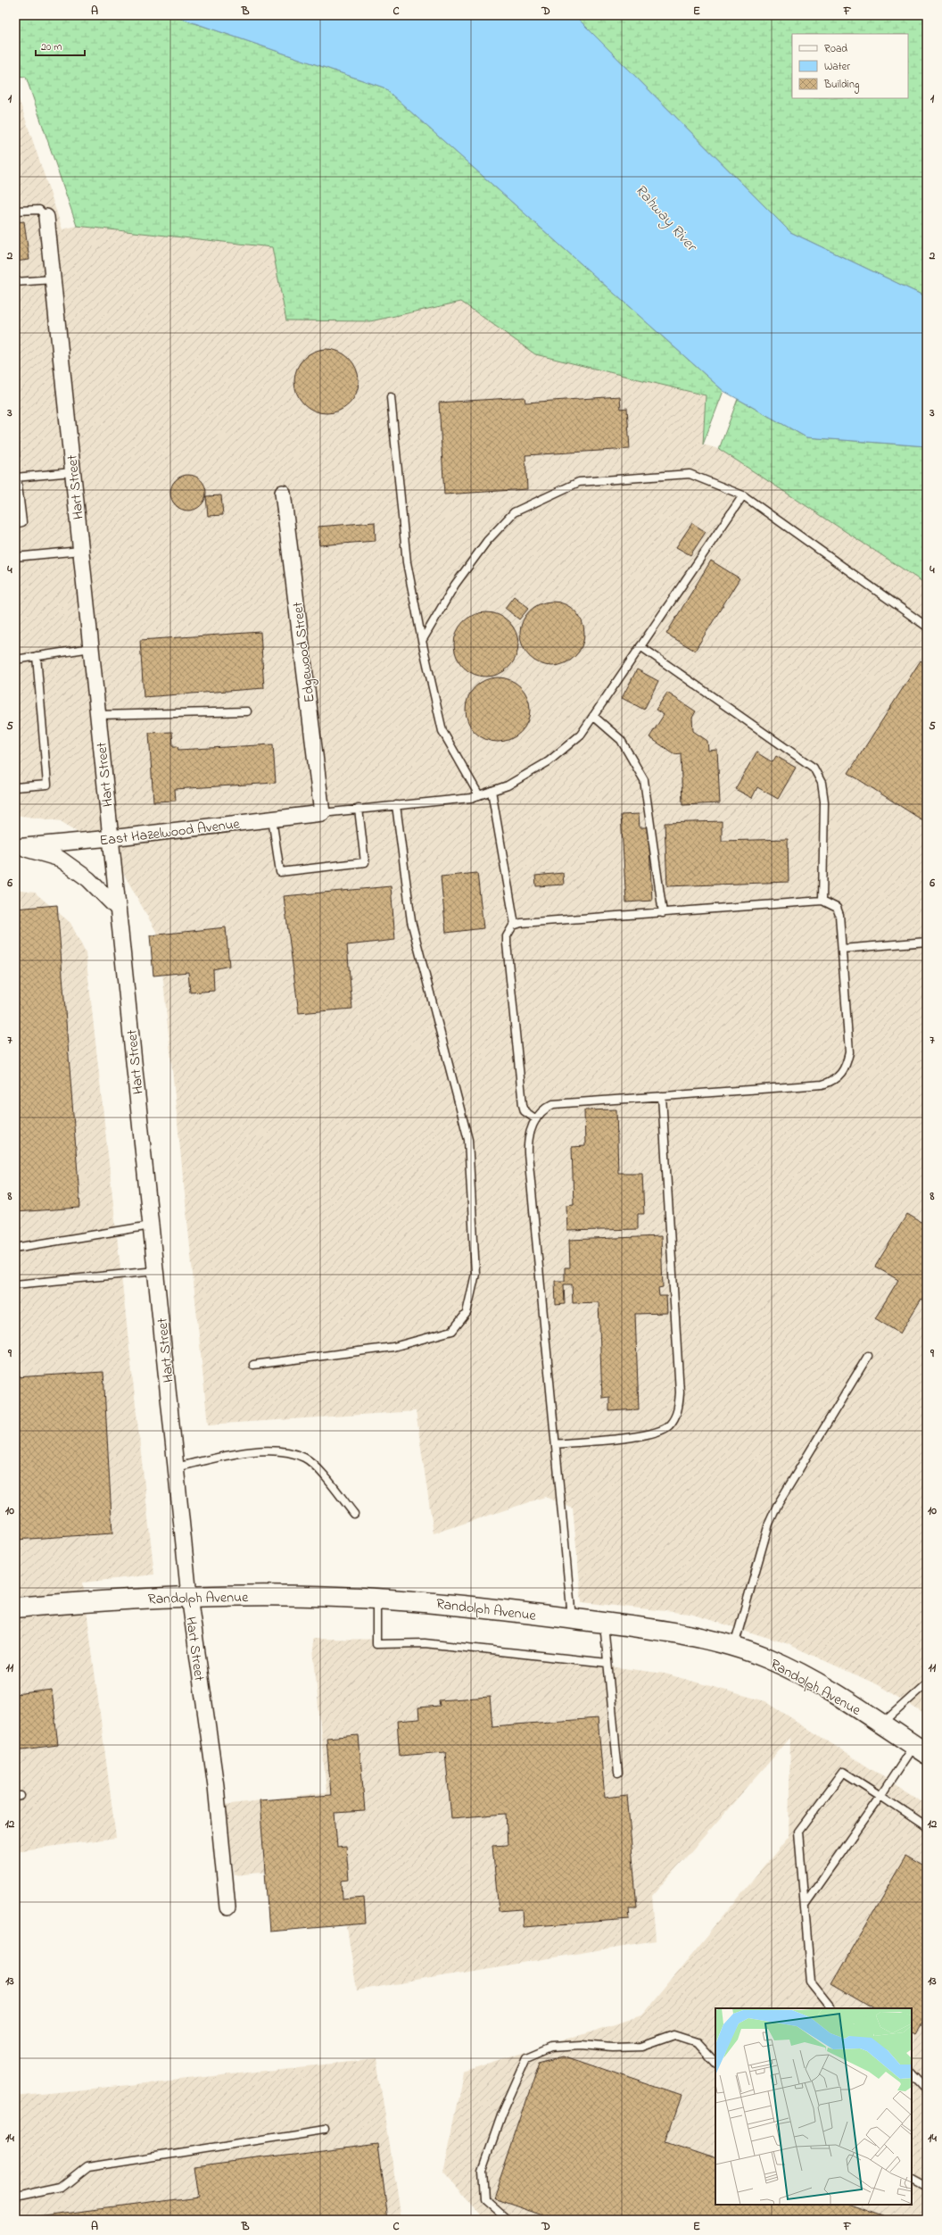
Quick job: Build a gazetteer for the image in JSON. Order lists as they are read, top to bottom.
{
  "streets": {
    "main road": ["Randolph Avenue"],
    "street": ["Hart Street", "Edgewood Street", "East Hazelwood Avenue"]
  },
  "crossings": [
    ["Hart Street", "East Hazelwood Avenue"],
    ["Hart Street", "Randolph Avenue"],
    ["Edgewood Street", "East Hazelwood Avenue"]
  ],
  "water": ["Rahway River"],
  "legend": ["Road", "Water", "Building"],
  "scale_bar": "20 m",
  "grid": {
    "columns": [
      "A",
      "B",
      "C",
      "D",
      "E",
      "F"
    ],
    "rows": [
      "1",
      "2",
      "3",
      "4",
      "5",
      "6",
      "7",
      "8",
      "9",
      "10",
      "11",
      "12",
      "13",
      "14"
    ]
  }
}
